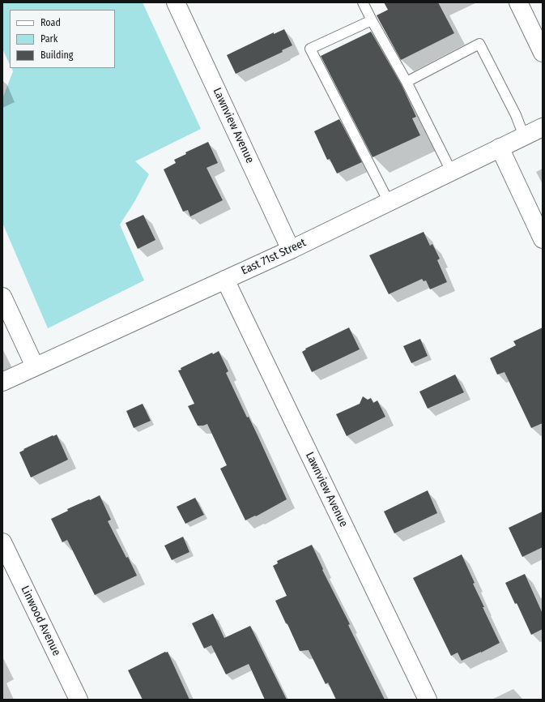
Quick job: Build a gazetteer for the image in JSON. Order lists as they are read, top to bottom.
{
  "streets": {
    "street": ["Lawnview Avenue", "East 71st Street", "Linwood Avenue"]
  },
  "crossings": [
    ["Lawnview Avenue", "East 71st Street"]
  ],
  "legend": ["Road", "Park", "Building"]
}
